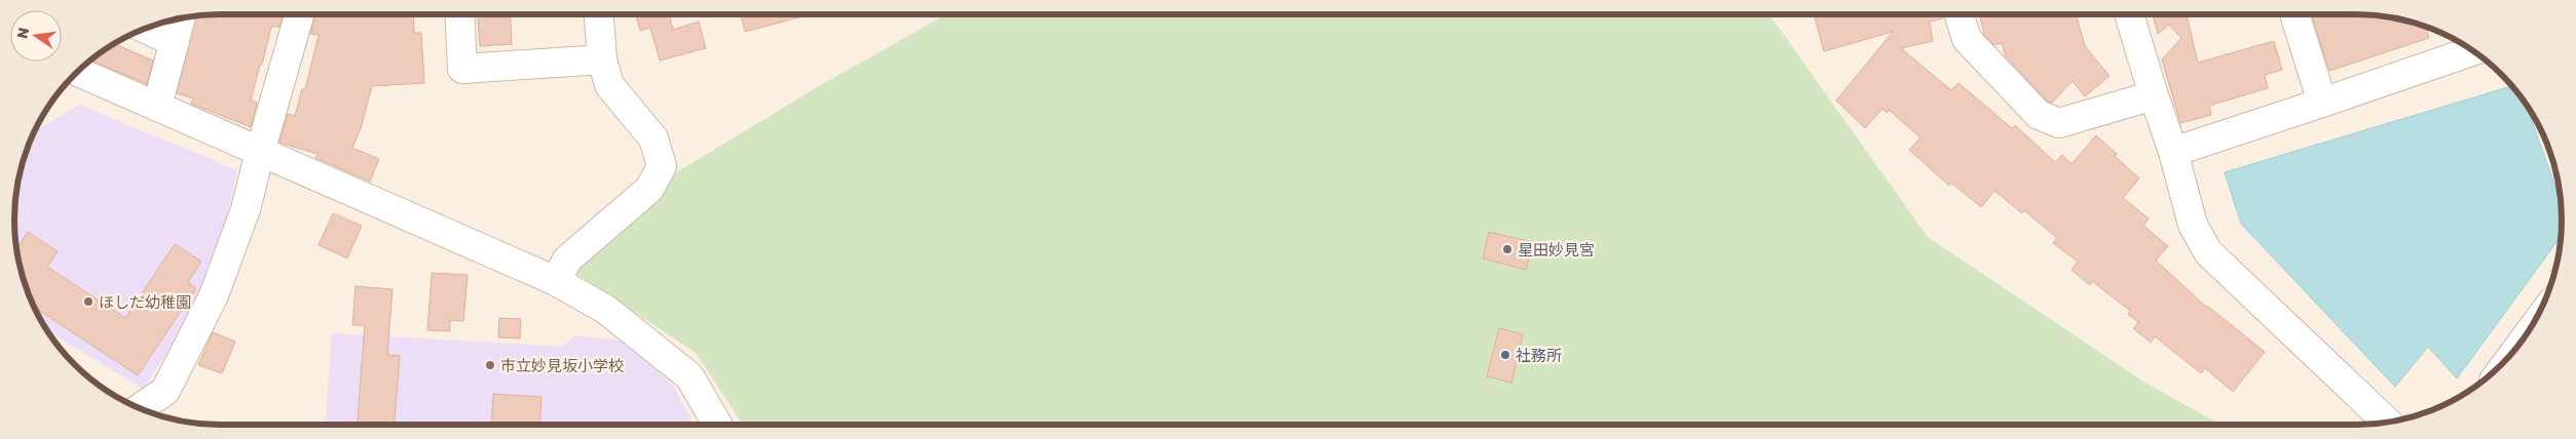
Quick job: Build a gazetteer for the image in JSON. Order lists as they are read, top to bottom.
{
  "places": [
    "星田妙見宮",
    "ほしだ幼稚園",
    "社務所",
    "市立妙見坂小学校"
  ],
  "north": "left"
}
